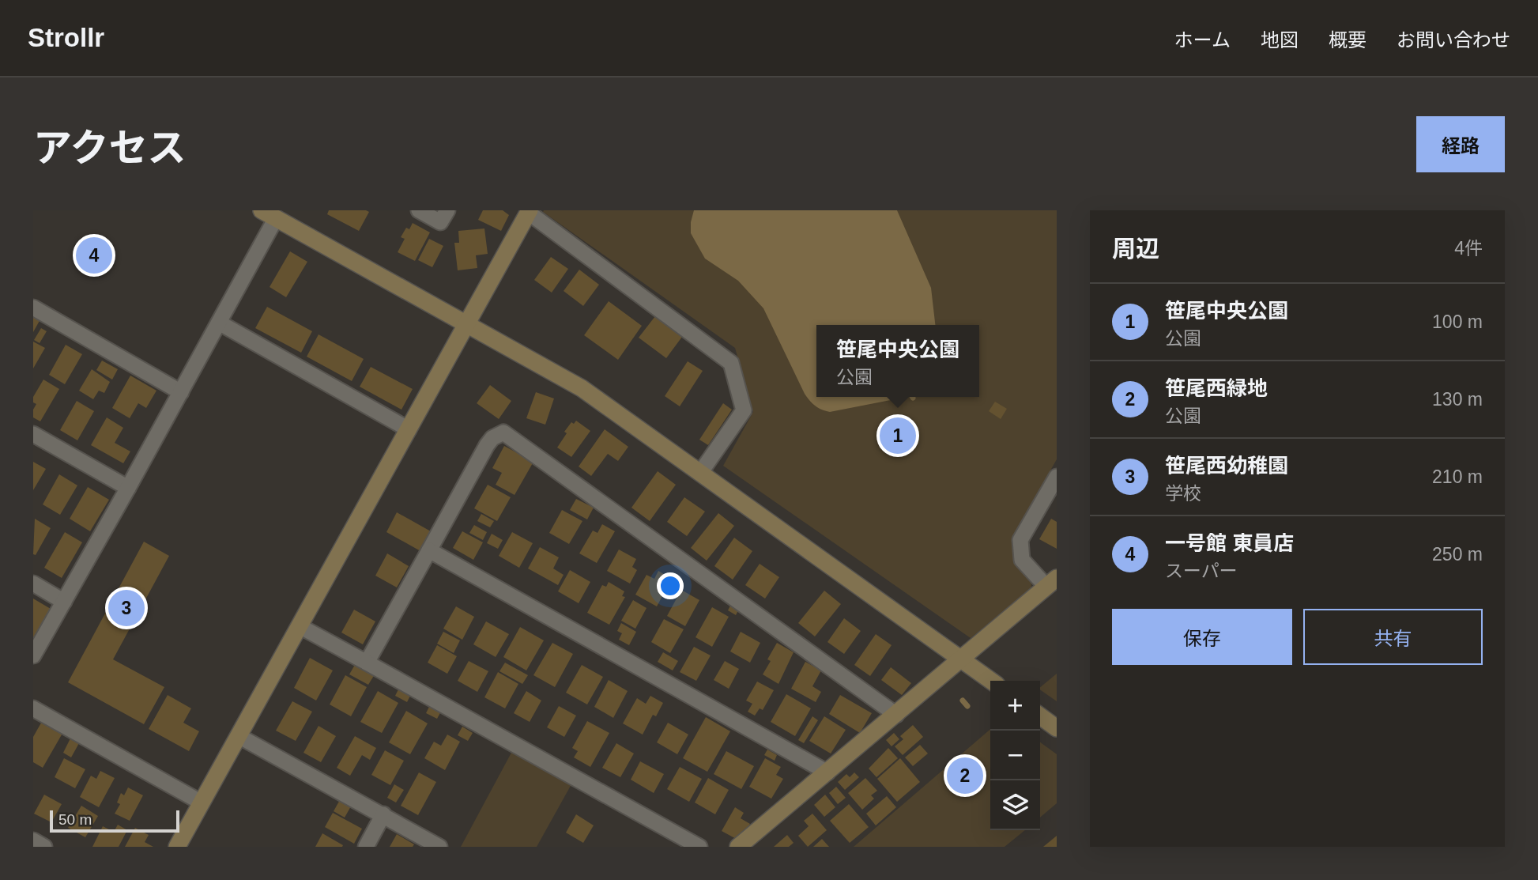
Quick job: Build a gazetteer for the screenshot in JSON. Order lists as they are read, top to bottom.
{
  "scale_bar": "50 m",
  "page": {
    "header": "Strollr",
    "nav": [
      "ホーム",
      "地図",
      "概要",
      "お問い合わせ"
    ],
    "title": "アクセス",
    "buttons": [
      "経路",
      ["保存", "共有"]
    ],
    "heading": ["周辺", "4件"],
    "pins": [
      "4",
      "1",
      "3",
      "2"
    ],
    "list": [
      {
        "mark": "1",
        "name": "笹尾中央公園",
        "note": "公園",
        "value": "100 m"
      },
      {
        "mark": "2",
        "name": "笹尾西緑地",
        "note": "公園",
        "value": "130 m"
      },
      {
        "mark": "3",
        "name": "笹尾西幼稚園",
        "note": "学校",
        "value": "210 m"
      },
      {
        "mark": "4",
        "name": "一号館 東員店",
        "note": "スーパー",
        "value": "250 m"
      }
    ],
    "popup": ["笹尾中央公園", "公園"],
    "map_buttons": ["+", "−"],
    "scale": "50 m"
  }
}
